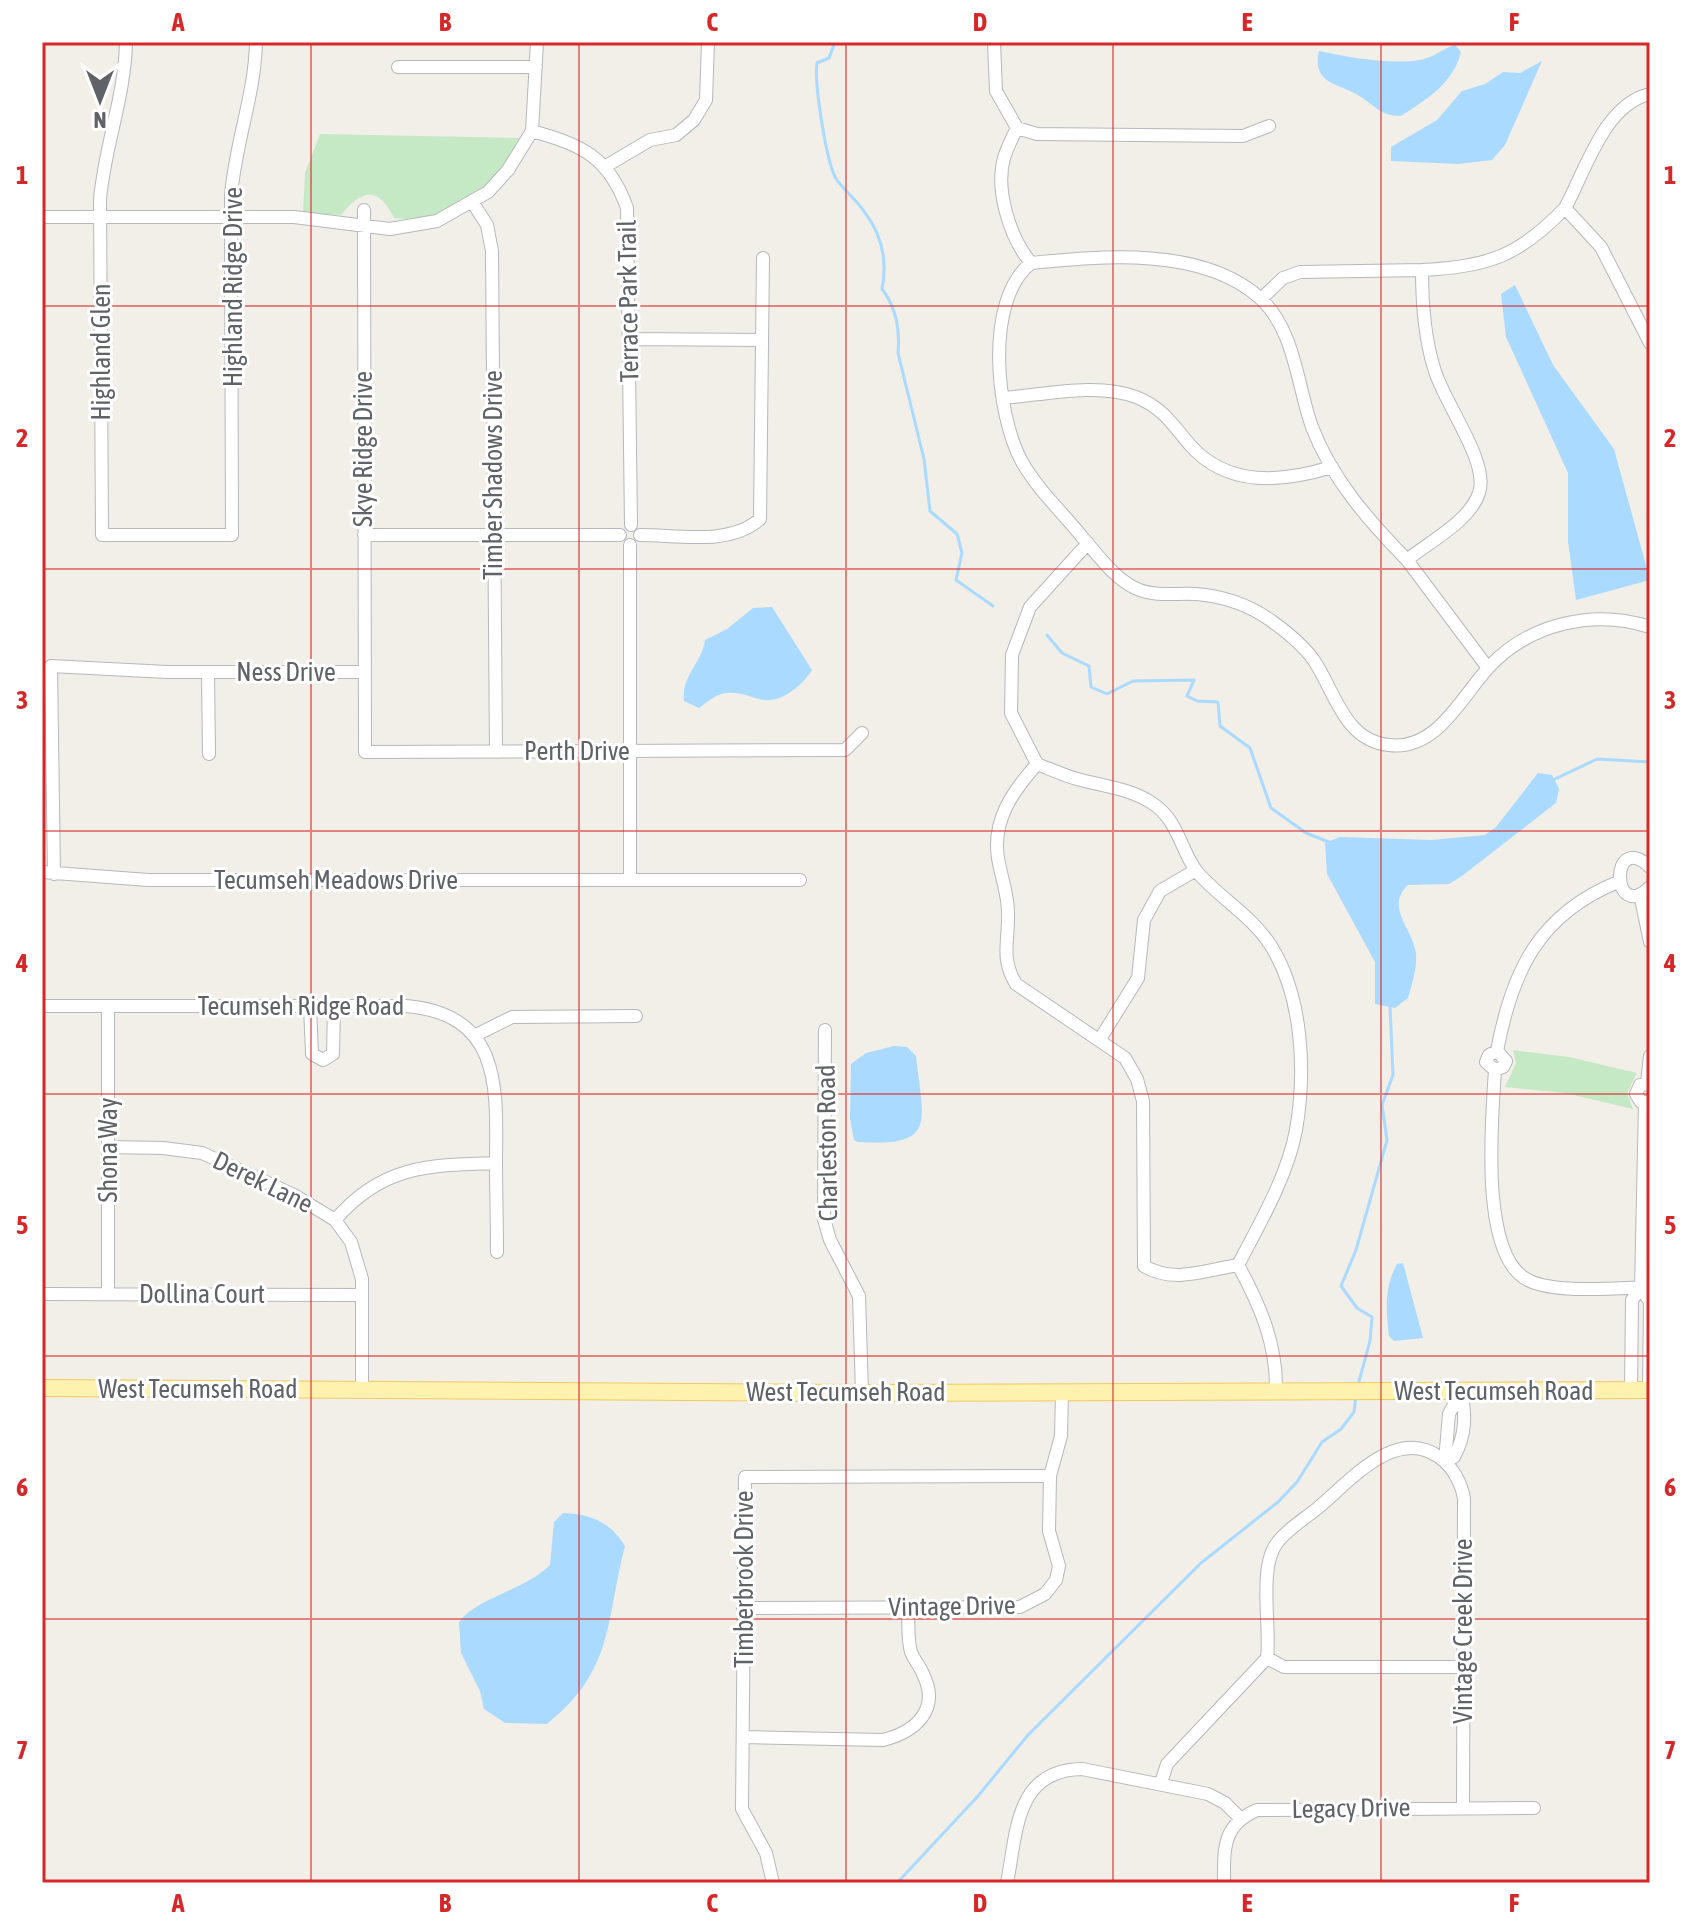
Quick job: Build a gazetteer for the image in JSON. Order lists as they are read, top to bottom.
{
  "streets": {
    "main road": ["West Tecumseh Road"],
    "street": [
      "Highland Ridge Drive",
      "Terrace Park Trail",
      "Highland Glen",
      "Skye Ridge Drive",
      "Timber Shadows Drive",
      "Ness Drive",
      "Perth Drive",
      "Tecumseh Meadows Drive",
      "Tecumseh Ridge Road",
      "Charleston Road",
      "Shona Way",
      "Derek Lane",
      "Dollina Court",
      "Timberbrook Drive",
      "Vintage Drive",
      "Vintage Creek Drive",
      "Legacy Drive"
    ]
  },
  "crossings": [
    ["Highland Ridge Drive", "Highland Glen"],
    ["Skye Ridge Drive", "Ness Drive"],
    ["Skye Ridge Drive", "Perth Drive"],
    ["Timber Shadows Drive", "Perth Drive"],
    ["Ness Drive", "Perth Drive"],
    ["Ness Drive", "Tecumseh Meadows Drive"],
    ["Tecumseh Ridge Road", "Shona Way"],
    ["Charleston Road", "West Tecumseh Road"],
    ["Shona Way", "Derek Lane"],
    ["Shona Way", "Dollina Court"],
    ["Derek Lane", "Dollina Court"],
    ["Derek Lane", "West Tecumseh Road"],
    ["West Tecumseh Road", "Vintage Drive"],
    ["Timberbrook Drive", "Vintage Drive"],
    ["Vintage Creek Drive", "Legacy Drive"]
  ],
  "north": "bottom",
  "grid": {
    "columns": [
      "A",
      "B",
      "C",
      "D",
      "E",
      "F"
    ],
    "rows": [
      "1",
      "2",
      "3",
      "4",
      "5",
      "6",
      "7"
    ]
  }
}
